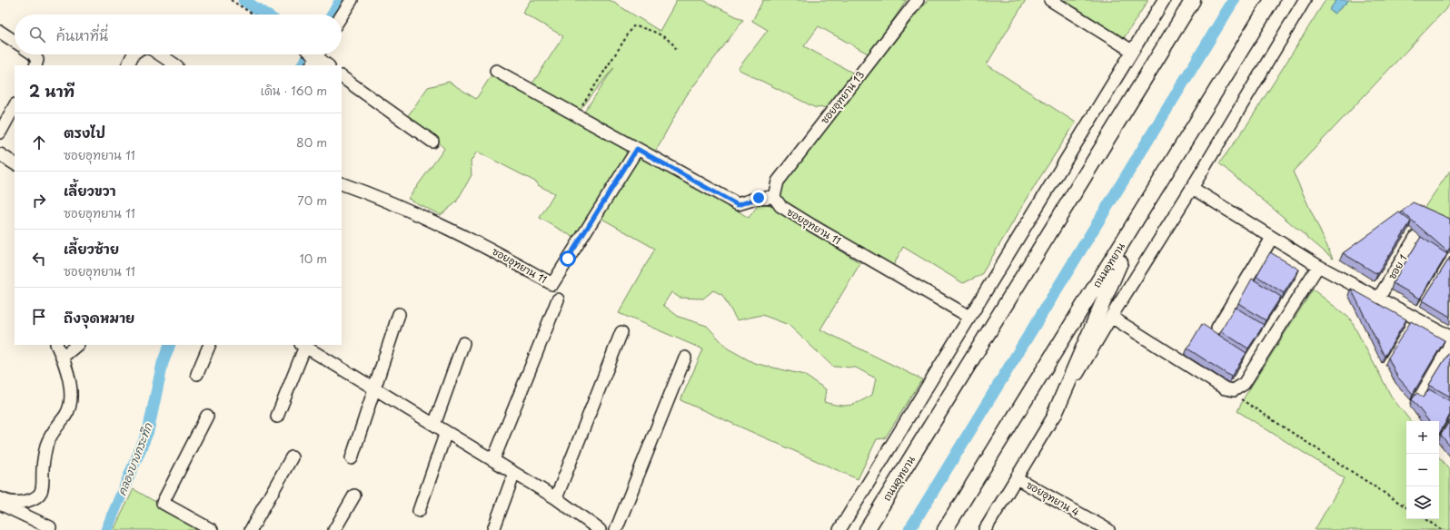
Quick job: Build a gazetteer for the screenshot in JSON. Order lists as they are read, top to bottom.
{
  "streets": {
    "main road": ["ถนนอุทยาน"],
    "street": [
      "ซอยอุทยาน 13",
      "ซอยอุทยาน 11",
      "ซอย 1",
      "ซอยอุทยาน 4"
    ]
  },
  "crossings": [
    ["ซอยอุทยาน 13", "ซอยอุทยาน 11"]
  ],
  "water": ["คลองบางกระทึก"],
  "page": {
    "search": "ค้นหาที่นี่",
    "heading": ["2 นาที", "เดิน · 160 m"],
    "list": [
      ["ตรงไป", "ซอยอุทยาน 11", "80 m"],
      ["เลี้ยวขวา", "ซอยอุทยาน 11", "70 m"],
      ["เลี้ยวซ้าย", "ซอยอุทยาน 11", "10 m"],
      "ถึงจุดหมาย"
    ],
    "map_buttons": ["+", "−"]
  }
}
